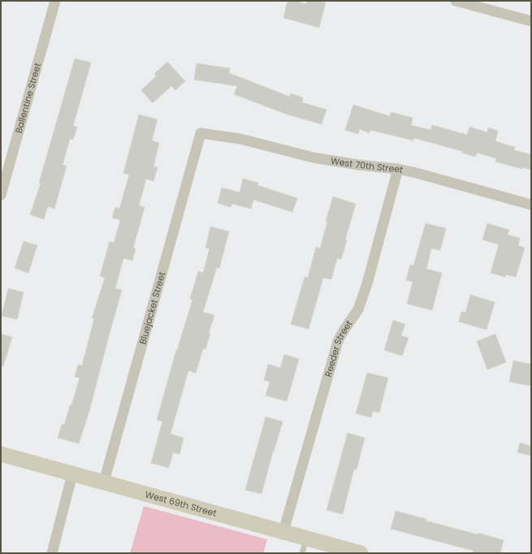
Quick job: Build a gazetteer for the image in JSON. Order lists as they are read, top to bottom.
{
  "streets": {
    "street": [
      "Ballentine Street",
      "West 70th Street",
      "Bluejacket Street",
      "Reeder Street",
      "West 69th Street"
    ]
  },
  "crossings": [
    ["West 70th Street", "Bluejacket Street"],
    ["West 70th Street", "Reeder Street"],
    ["Bluejacket Street", "West 69th Street"],
    ["Reeder Street", "West 69th Street"]
  ]
}
